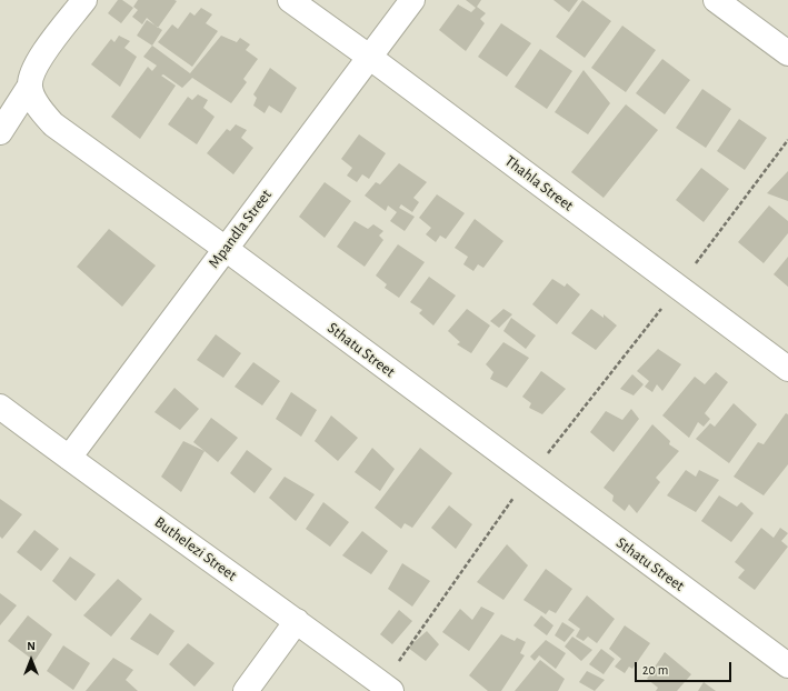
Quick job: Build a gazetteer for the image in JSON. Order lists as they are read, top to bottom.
{
  "streets": {
    "street": [
      "Thahla Street",
      "Mpandla Street",
      "Sthatu Street",
      "Buthelezi Street"
    ]
  },
  "crossings": [
    ["Thahla Street", "Mpandla Street"],
    ["Mpandla Street", "Sthatu Street"],
    ["Mpandla Street", "Buthelezi Street"]
  ],
  "scale_bar": "20 m",
  "north": "top"
}
